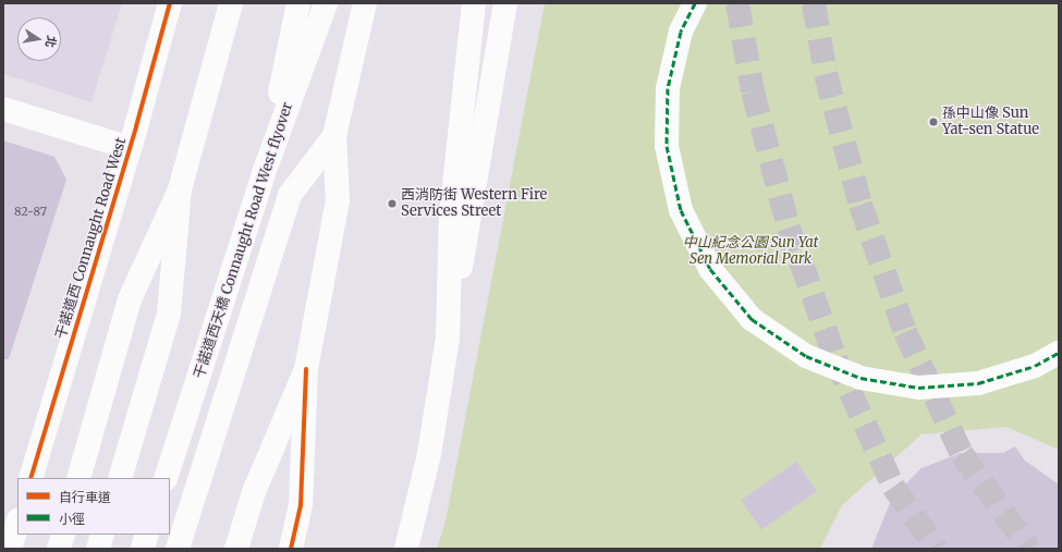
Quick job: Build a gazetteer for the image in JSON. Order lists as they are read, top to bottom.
{
  "streets": {
    "main road": ["干諾道西 Connaught Road West", "干諾道西天橋 Connaught Road West flyover"]
  },
  "parks": ["中山紀念公園 Sun Yat Sen Memorial Park"],
  "places": ["孫中山像 Sun Yat-sen Statue", "西消防街 Western Fire Services Street"],
  "house_numbers": ["82-87"],
  "legend": ["自行車道", "小徑"],
  "north": "right"
}
